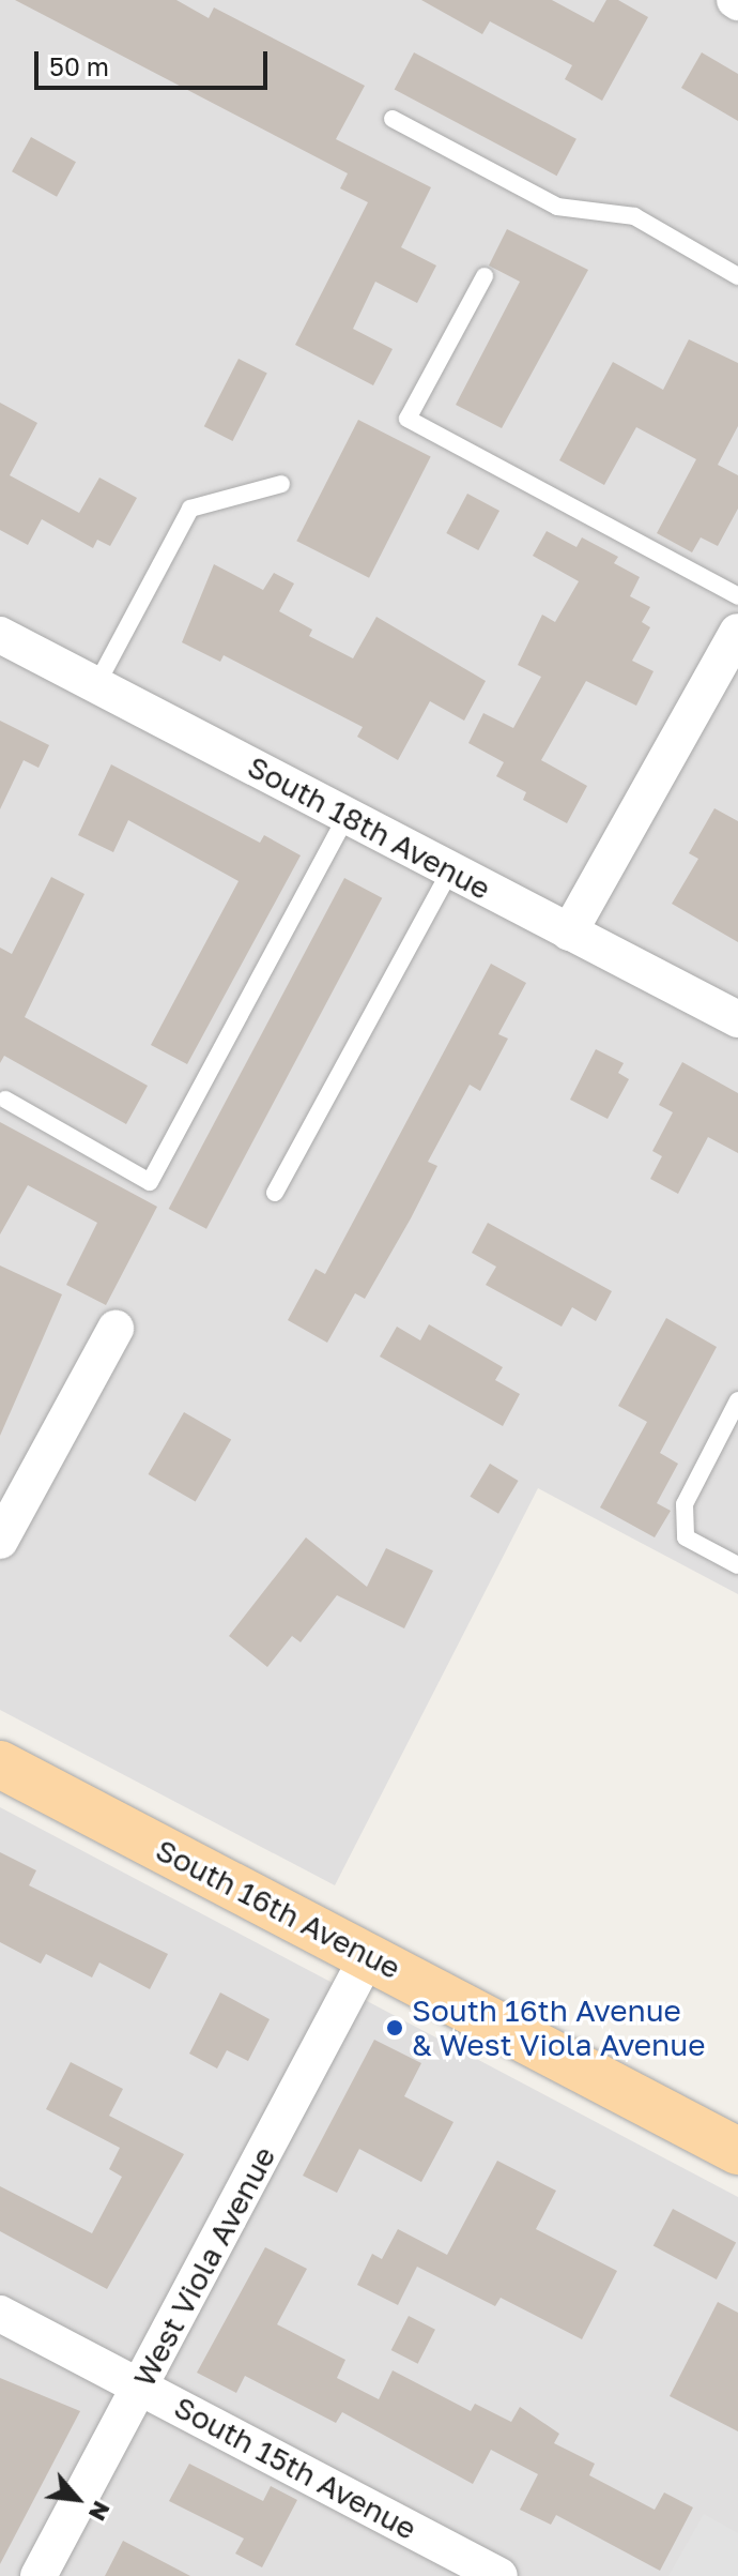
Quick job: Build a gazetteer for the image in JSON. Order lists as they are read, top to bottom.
{
  "streets": {
    "main road": ["South 16th Avenue"],
    "street": ["South 18th Avenue", "West Viola Avenue", "South 15th Avenue"]
  },
  "crossings": [
    ["South 16th Avenue", "West Viola Avenue"],
    ["West Viola Avenue", "South 15th Avenue"]
  ],
  "places": ["South 16th Avenue & West Viola Avenue"],
  "scale_bar": "50 m",
  "north": "bottom right"
}
